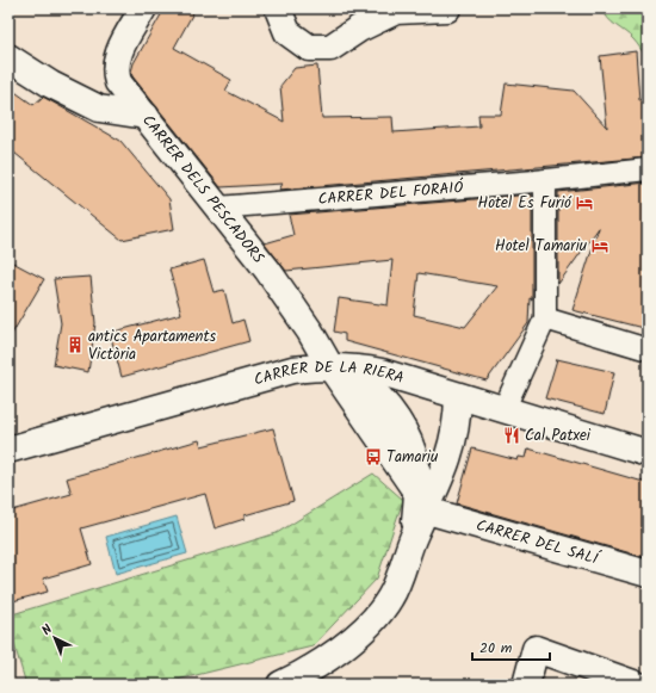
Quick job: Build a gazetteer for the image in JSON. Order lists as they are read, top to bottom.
{
  "streets": {
    "street": [
      "CARRER DELS PESCADORS",
      "CARRER DEL FORAIÓ",
      "CARRER DE LA RIERA",
      "CARRER DEL SALÍ"
    ]
  },
  "crossings": [
    ["CARRER DELS PESCADORS", "CARRER DEL FORAIÓ"],
    ["CARRER DELS PESCADORS", "CARRER DE LA RIERA"]
  ],
  "places": {
    "hotel": ["Hotel Es Furió", "Hotel Tamariu"],
    "building": ["antics Apartaments Victòria"],
    "restaurant": ["Cal Patxei"],
    "bus stop": ["Tamariu"]
  },
  "scale_bar": "20 m",
  "north": "top left"
}
